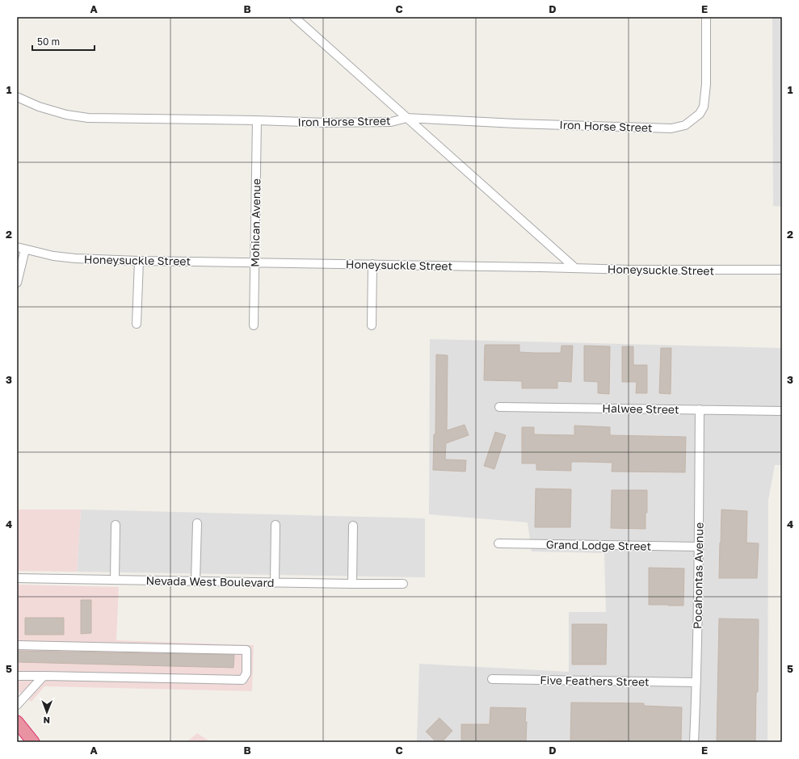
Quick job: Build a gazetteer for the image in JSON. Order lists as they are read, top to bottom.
{
  "streets": {
    "street": [
      "Iron Horse Street",
      "Mohican Avenue",
      "Honeysuckle Street",
      "Halwee Street",
      "Grand Lodge Street",
      "Pocahontas Avenue",
      "Nevada West Boulevard",
      "Five Feathers Street"
    ]
  },
  "crossings": [
    ["Iron Horse Street", "Mohican Avenue"],
    ["Mohican Avenue", "Honeysuckle Street"],
    ["Halwee Street", "Pocahontas Avenue"],
    ["Grand Lodge Street", "Pocahontas Avenue"],
    ["Pocahontas Avenue", "Five Feathers Street"]
  ],
  "scale_bar": "50 m",
  "north": "bottom",
  "grid": {
    "columns": [
      "A",
      "B",
      "C",
      "D",
      "E"
    ],
    "rows": [
      "1",
      "2",
      "3",
      "4",
      "5"
    ]
  }
}
